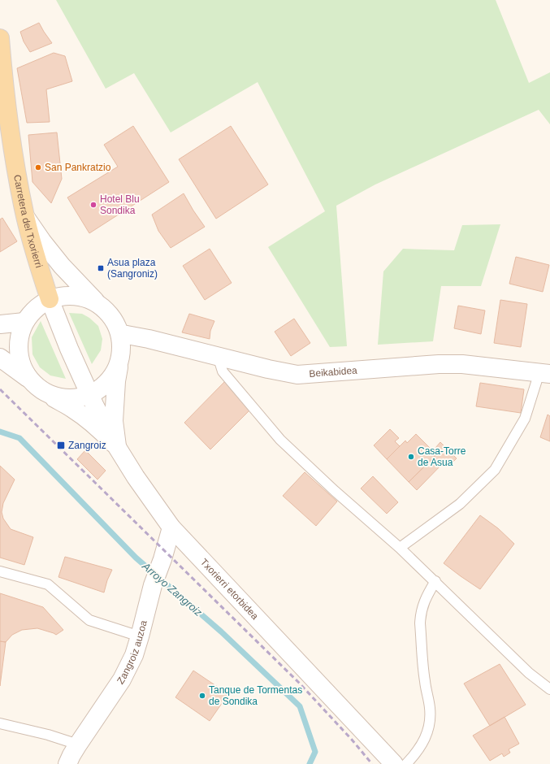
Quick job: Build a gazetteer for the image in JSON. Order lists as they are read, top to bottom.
{
  "streets": {
    "main road": ["Carretera del Txorierri"],
    "street": ["Beikabidea", "Txorierri etorbidea", "Zangroiz auzoa"]
  },
  "crossings": [
    ["Carretera del Txorierri", "Txorierri etorbidea"],
    ["Txorierri etorbidea", "Zangroiz auzoa"]
  ],
  "water": ["Arroyo Zangroiz"],
  "places": {
    "other": [
      "San Pankratzio",
      "Hotel Blu Sondika",
      "Casa-Torre de Asua",
      "Tanque de Tormentas de Sondika"
    ],
    "transit": ["Asua plaza (Sangroniz)", "Zangroiz"]
  }
}
